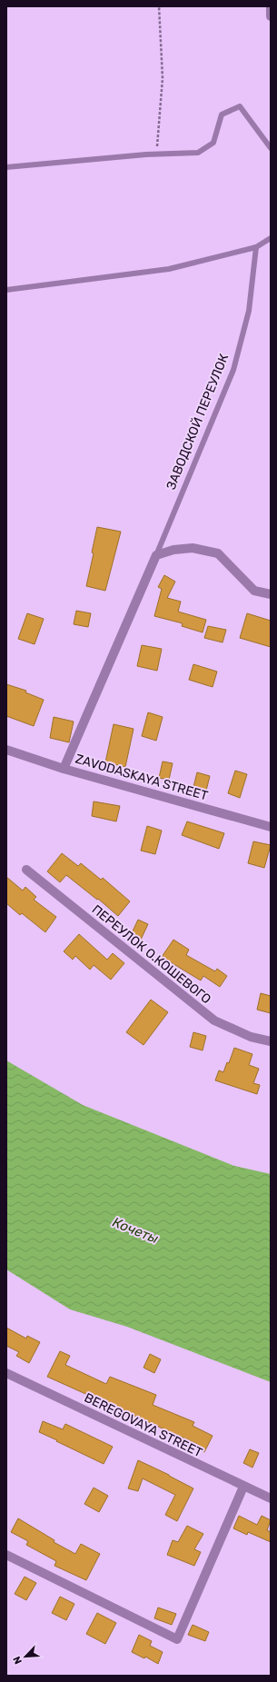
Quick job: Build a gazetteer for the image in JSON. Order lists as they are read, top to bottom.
{
  "streets": {
    "street": [
      "ЗАВОДСКОЙ ПЕРЕУЛОК",
      "ZAVODASKAYA STREET",
      "ПЕРЕУЛОК О.КОШЕВОГО",
      "BEREGOVAYA STREET"
    ]
  },
  "crossings": [
    ["ЗАВОДСКОЙ ПЕРЕУЛОК", "ZAVODASKAYA STREET"]
  ],
  "water": ["Кочеты"],
  "north": "bottom left"
}
